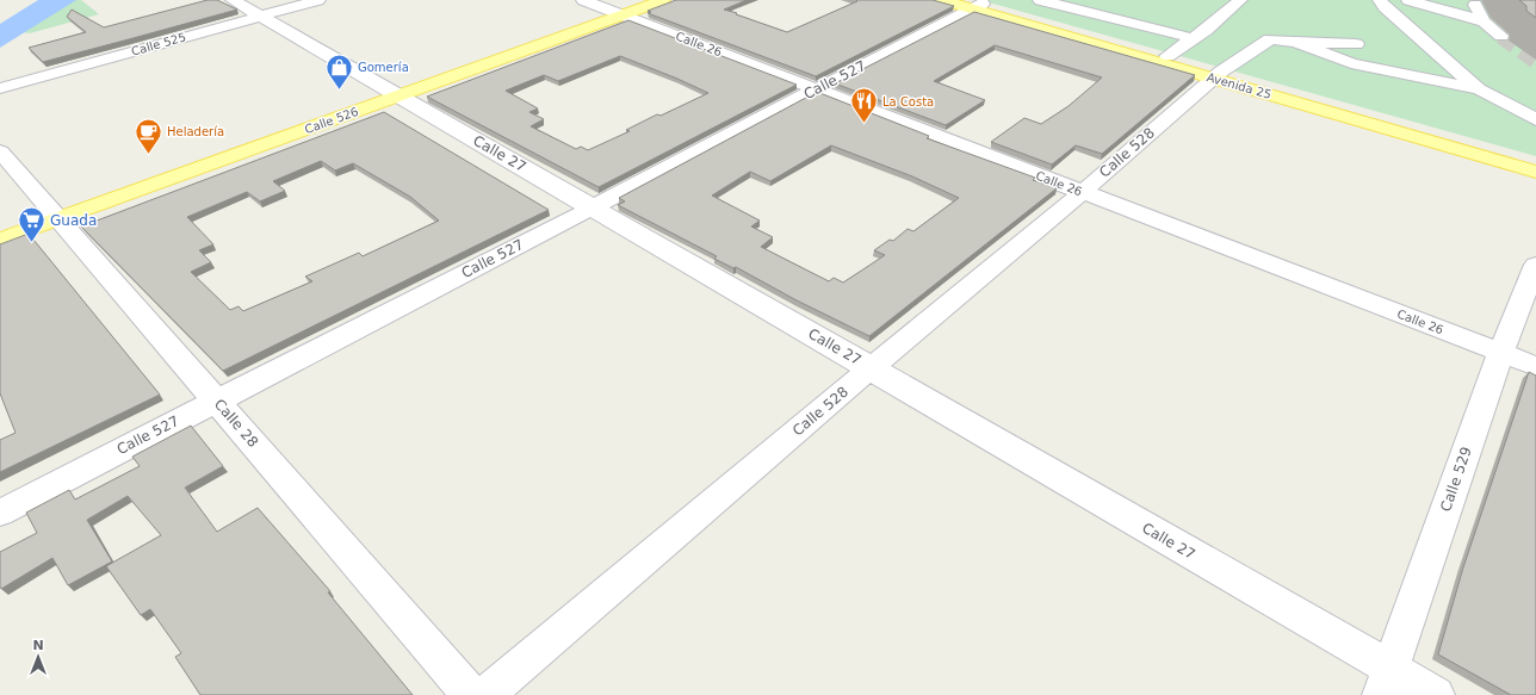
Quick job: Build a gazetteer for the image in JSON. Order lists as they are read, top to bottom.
{
  "streets": {
    "main road": ["Avenida 25", "Calle 526"],
    "street": [
      "Calle 525",
      "Calle 26",
      "Calle 527",
      "Calle 528",
      "Calle 27",
      "Calle 28",
      "Calle 529"
    ]
  },
  "crossings": [
    ["Calle 525", "Calle 27"],
    ["Calle 26", "Calle 527"],
    ["Calle 26", "Calle 526"],
    ["Calle 26", "Calle 528"],
    ["Calle 26", "Calle 529"],
    ["Calle 527", "Avenida 25"],
    ["Calle 527", "Calle 27"],
    ["Calle 527", "Calle 28"],
    ["Avenida 25", "Calle 528"],
    ["Calle 526", "Calle 27"],
    ["Calle 526", "Calle 28"],
    ["Calle 528", "Calle 27"],
    ["Calle 27", "Calle 529"]
  ],
  "places": {
    "shop": ["Gomería"],
    "restaurant": ["La Costa"],
    "cafe": ["Heladería"],
    "supermarket": ["Guada"]
  },
  "north": "top"
}
